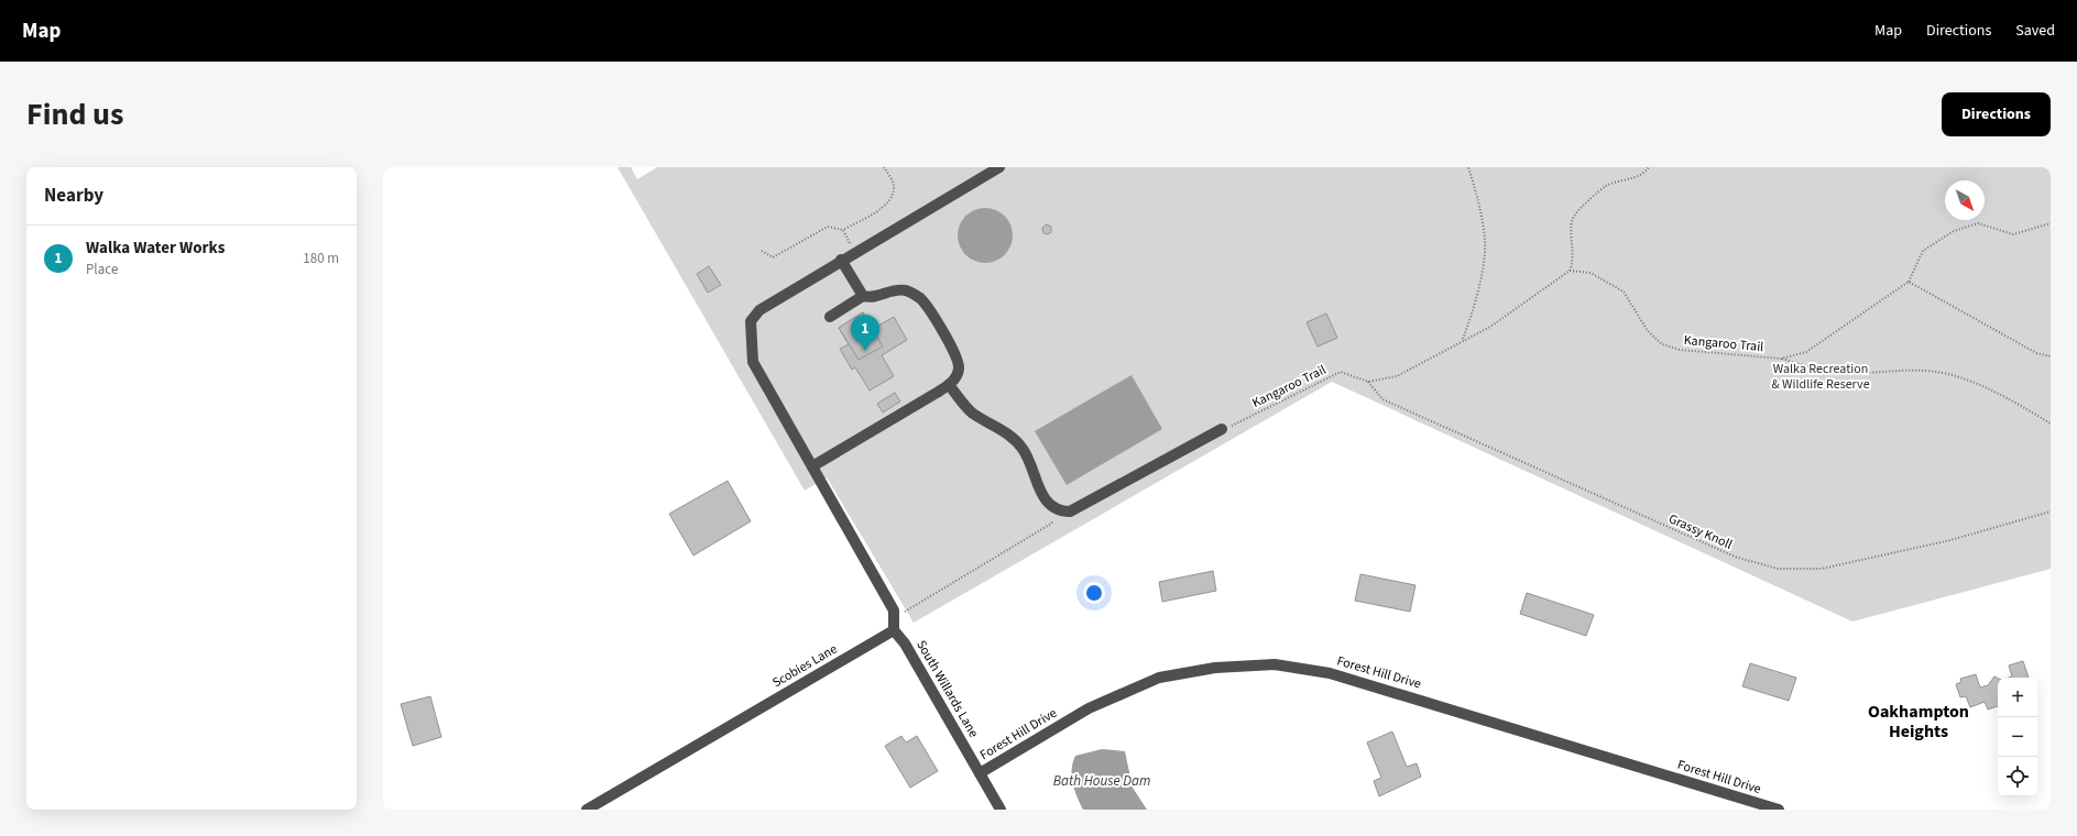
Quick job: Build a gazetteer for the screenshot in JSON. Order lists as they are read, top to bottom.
{
  "streets": {
    "street": ["Scobies Lane", "Forest Hill Drive", "South Willards Lane"],
    "path": ["Kangaroo Trail", "Grassy Knoll"]
  },
  "crossings": [
    ["Kangaroo Trail", "Grassy Knoll"],
    ["Scobies Lane", "South Willards Lane"],
    ["Forest Hill Drive", "South Willards Lane"]
  ],
  "districts": ["Oakhampton Heights"],
  "water": ["Bath House Dam"],
  "parks": ["Walka Recreation & Wildlife Reserve"],
  "north": "bottom right",
  "page": {
    "header": "Map",
    "nav": ["Map", "Directions", "Saved"],
    "title": "Find us",
    "buttons": "Directions",
    "heading": "Nearby",
    "list": [
      {
        "mark": "1",
        "name": "Walka Water Works",
        "note": "Place",
        "value": "180 m"
      }
    ],
    "pins": "1",
    "map_buttons": ["+", "−"]
  }
}
